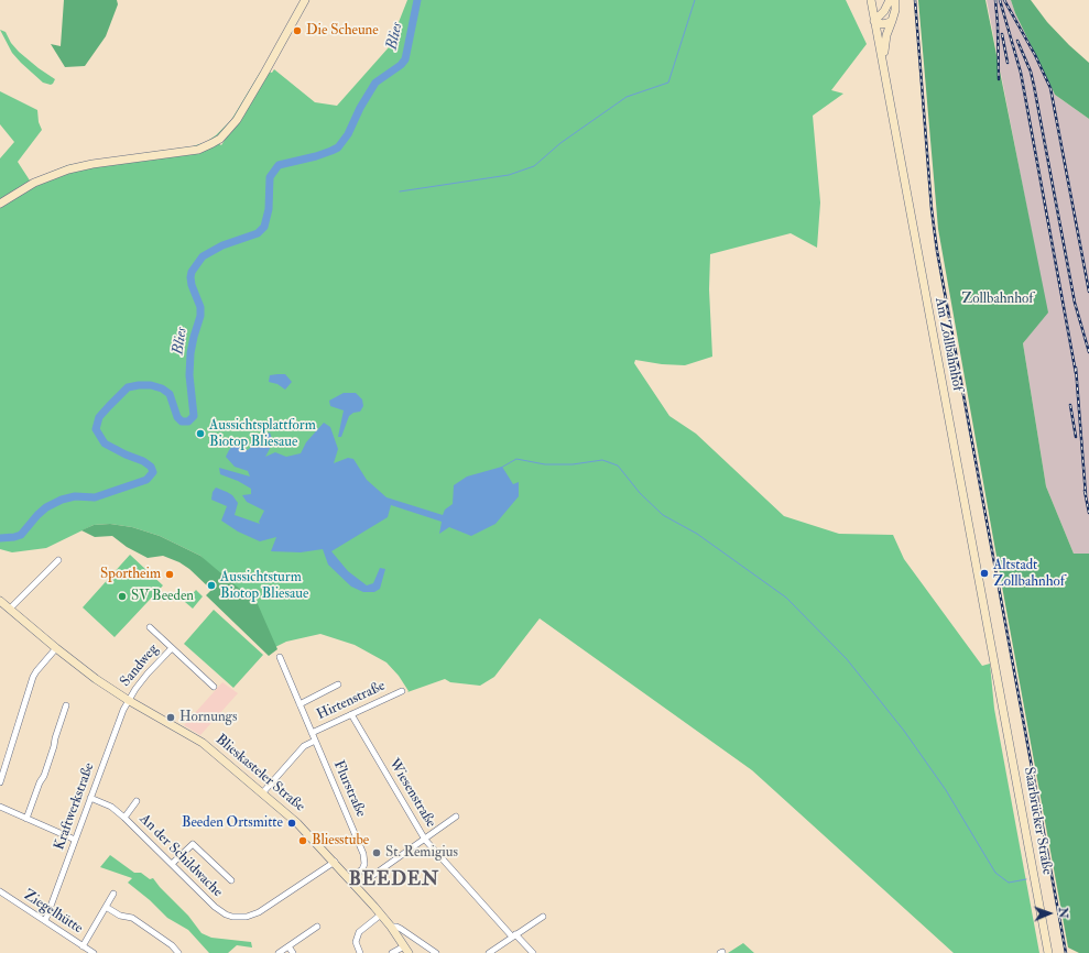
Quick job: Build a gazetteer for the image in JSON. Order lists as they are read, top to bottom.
{
  "streets": {
    "main road": ["Am Zollbahnhof", "Blieskasteler Straße", "Saarbrücker Straße"],
    "street": [
      "Sandweg",
      "Hirtenstraße",
      "Flurstraße",
      "Wiesenstraße",
      "Kraftwerkstraße",
      "An der Schildwache",
      "Ziegelhütte"
    ]
  },
  "crossings": [
    ["Am Zollbahnhof", "Saarbrücker Straße"],
    ["Sandweg", "Blieskasteler Straße"],
    ["Sandweg", "Kraftwerkstraße"],
    ["Hirtenstraße", "Blieskasteler Straße"],
    ["Hirtenstraße", "Flurstraße"],
    ["Hirtenstraße", "Wiesenstraße"],
    ["Blieskasteler Straße", "Kraftwerkstraße"],
    ["Blieskasteler Straße", "An der Schildwache"],
    ["Kraftwerkstraße", "An der Schildwache"],
    ["Kraftwerkstraße", "Ziegelhütte"]
  ],
  "districts": ["BEEDEN"],
  "water": ["Blies"],
  "parks": ["Zollbahnhof"],
  "places": [
    "Die Scheune",
    "Aussichtsplattform Biotop Bliesaue",
    "Altstadt Zollbahnhof",
    "Sportheim",
    "Aussichtsturm Biotop Bliesaue",
    "SV Beeden",
    "Hornungs",
    "Beeden Ortsmitte",
    "Bliesstube",
    "St. Remigius"
  ],
  "north": "right"
}
